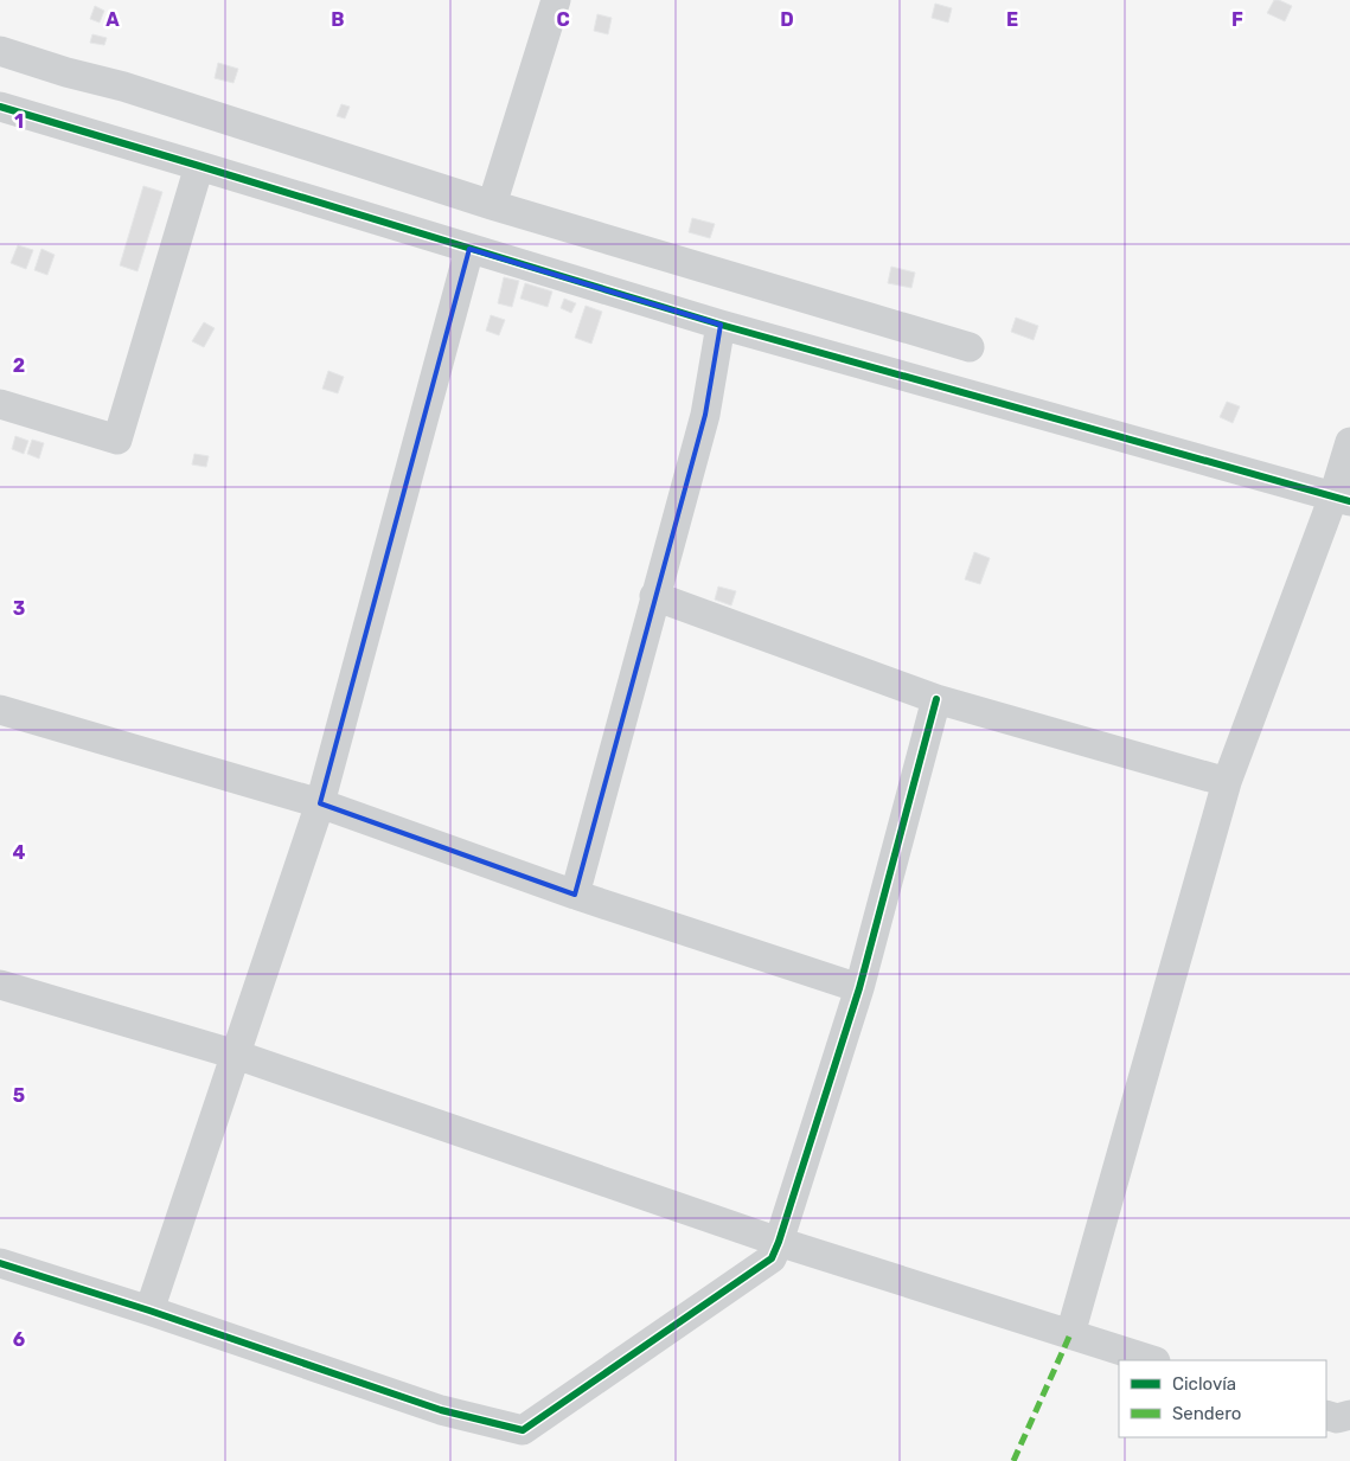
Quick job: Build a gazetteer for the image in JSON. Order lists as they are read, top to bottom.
{
  "legend": ["Ciclovía", "Sendero"],
  "grid": {
    "columns": [
      "A",
      "B",
      "C",
      "D",
      "E",
      "F"
    ],
    "rows": [
      "1",
      "2",
      "3",
      "4",
      "5",
      "6"
    ]
  }
}
